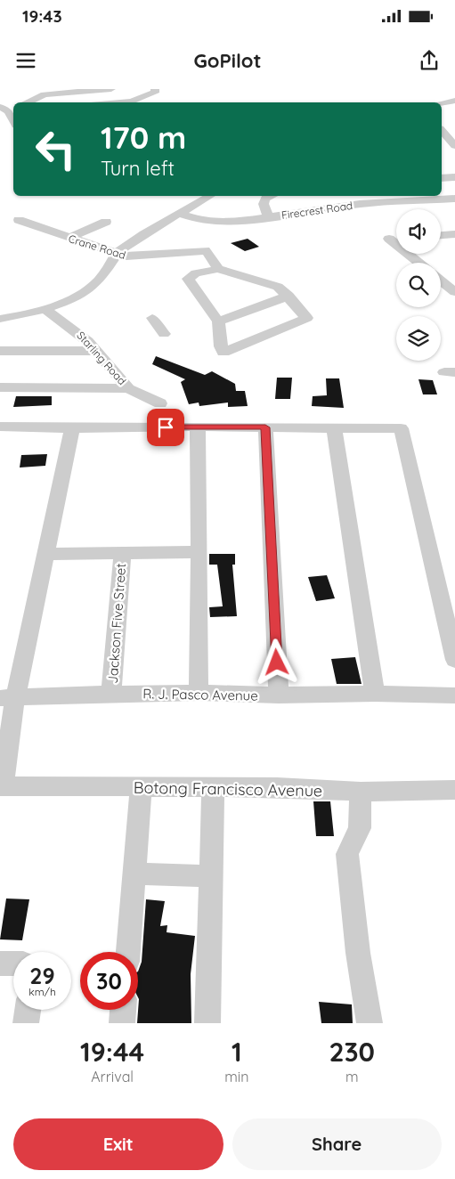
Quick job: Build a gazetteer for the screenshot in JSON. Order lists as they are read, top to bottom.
{
  "streets": {
    "street": [
      "Firecrest Road",
      "Crane Road",
      "Starling Road",
      "Jackson Five Street",
      "R. J. Pasco Avenue",
      "Botong Francisco Avenue"
    ]
  },
  "crossings": [
    ["Jackson Five Street", "R. J. Pasco Avenue"]
  ],
  "page": {
    "status": "19:43",
    "header": "GoPilot",
    "turn": ["170 m", "Turn left"],
    "speed": "29 km/h",
    "limit": "30",
    "eta": [
      "19:44",
      "Arrival",
      "1",
      "min",
      "230",
      "m"
    ],
    "buttons": ["Exit", "Share"]
  }
}
